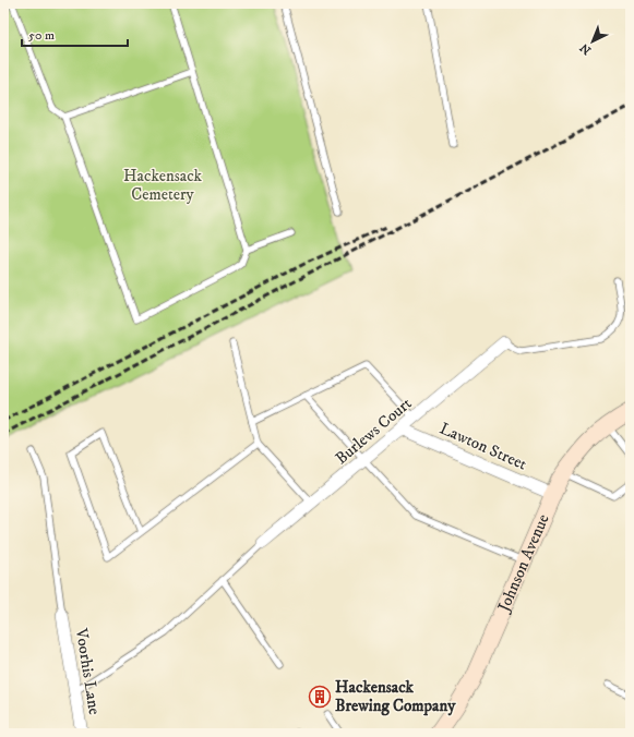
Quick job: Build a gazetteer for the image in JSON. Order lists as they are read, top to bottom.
{
  "streets": {
    "main road": ["Johnson Avenue"],
    "street": ["Burlews Court", "Lawton Street", "Voorhis Lane"]
  },
  "crossings": [
    ["Burlews Court", "Lawton Street"],
    ["Lawton Street", "Johnson Avenue"]
  ],
  "parks": ["Hackensack Cemetery"],
  "places": {
    "building": ["Hackensack Brewing Company"]
  },
  "scale_bar": "50 m",
  "north": "bottom left"
}
